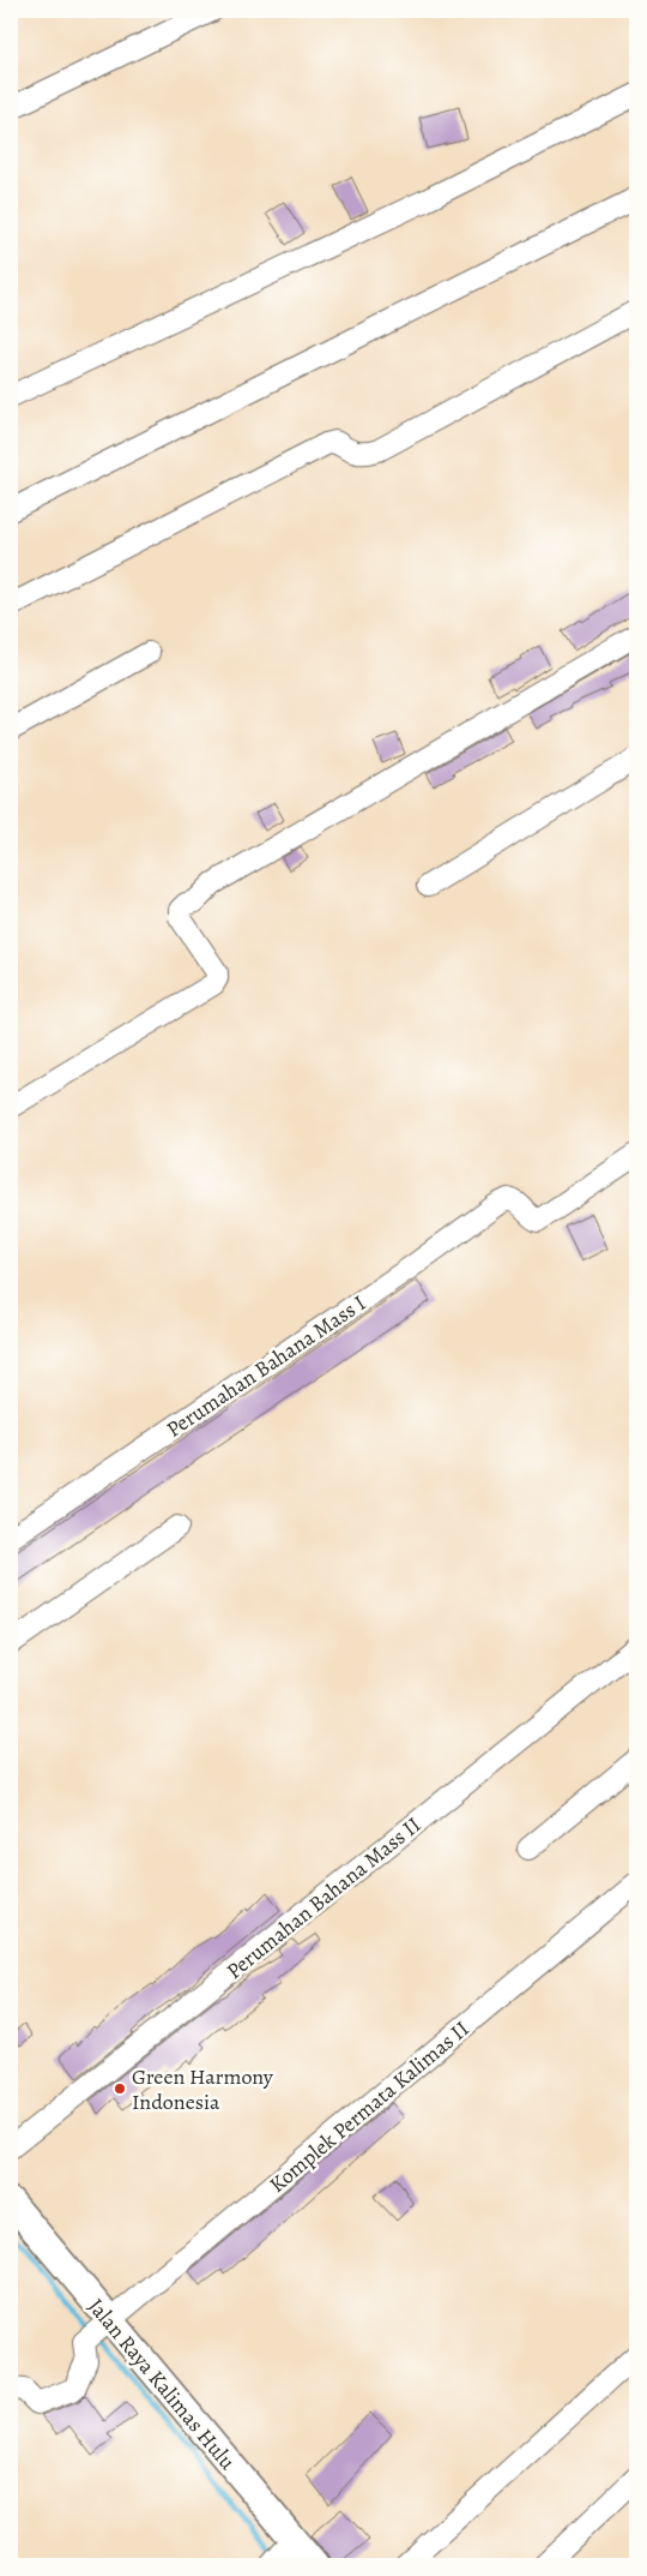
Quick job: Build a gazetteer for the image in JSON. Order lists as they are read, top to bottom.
{
  "streets": {
    "street": [
      "Perumahan Bahana Mass I",
      "Perumahan Bahana Mass II",
      "Komplek Permata Kalimas II",
      "Jalan Raya Kalimas Hulu"
    ]
  },
  "crossings": [
    ["Komplek Permata Kalimas II", "Jalan Raya Kalimas Hulu"]
  ],
  "places": ["Green Harmony Indonesia"]
}
